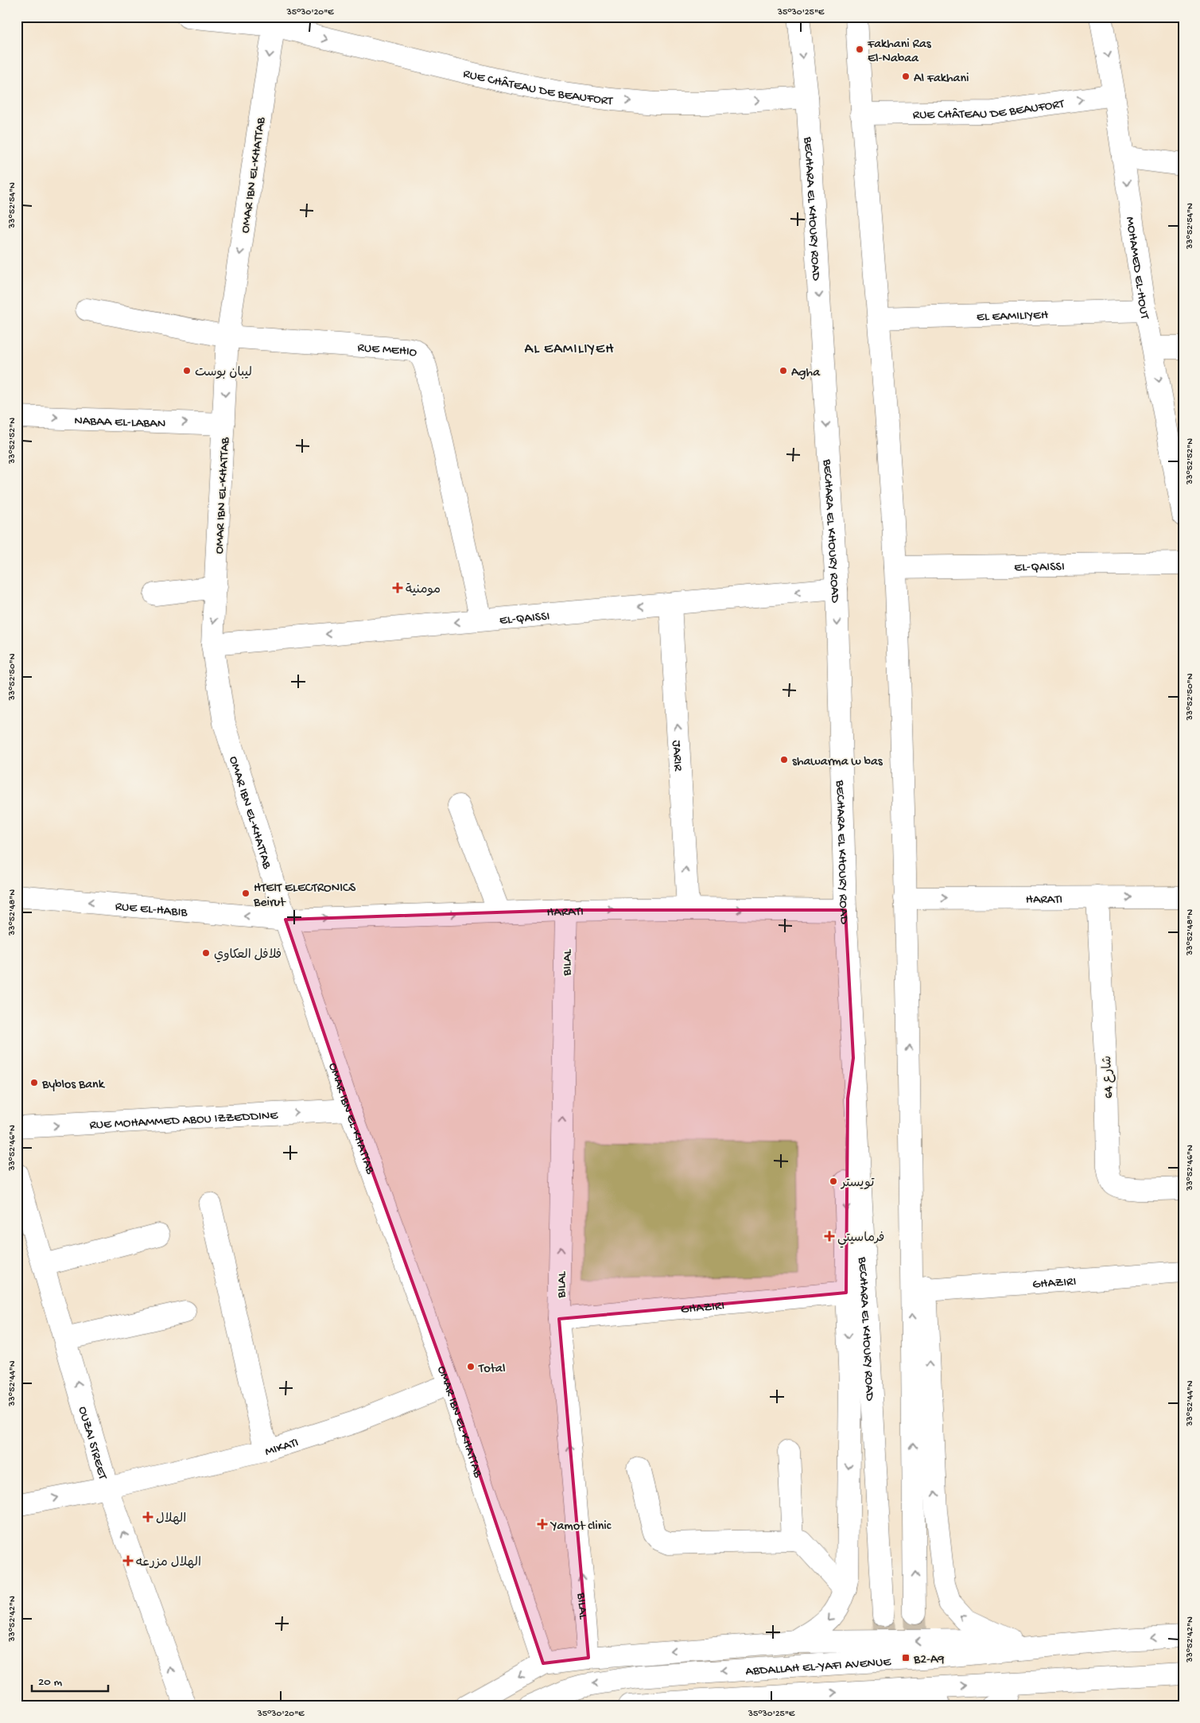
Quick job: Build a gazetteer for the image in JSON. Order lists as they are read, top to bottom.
{
  "streets": {
    "main road": [
      "RUE CHÂTEAU DE BEAUFORT",
      "OMAR IBN EL-KHATTAB",
      "BECHARA EL KHOURY ROAD",
      "MOHAMED EL-HOUT",
      "EL EAMILIYEH",
      "RUE MEHIO",
      "NABAA EL-LABAN",
      "EL-QAISSI",
      "JARIR",
      "HARATI",
      "RUE EL-HABIB",
      "BILAL",
      "شارع 64",
      "RUE MOHAMMED ABOU IZZEDDINE",
      "GHAZIRI",
      "OUZAI STREET",
      "MIKATI",
      "ABDALLAH EL-YAFI AVENUE"
    ]
  },
  "crossings": [
    ["RUE CHÂTEAU DE BEAUFORT", "OMAR IBN EL-KHATTAB"],
    ["RUE CHÂTEAU DE BEAUFORT", "BECHARA EL KHOURY ROAD"],
    ["RUE CHÂTEAU DE BEAUFORT", "MOHAMED EL-HOUT"],
    ["OMAR IBN EL-KHATTAB", "RUE MEHIO"],
    ["OMAR IBN EL-KHATTAB", "NABAA EL-LABAN"],
    ["OMAR IBN EL-KHATTAB", "EL-QAISSI"],
    ["OMAR IBN EL-KHATTAB", "HARATI"],
    ["OMAR IBN EL-KHATTAB", "RUE EL-HABIB"],
    ["OMAR IBN EL-KHATTAB", "RUE MOHAMMED ABOU IZZEDDINE"],
    ["OMAR IBN EL-KHATTAB", "MIKATI"],
    ["OMAR IBN EL-KHATTAB", "ABDALLAH EL-YAFI AVENUE"],
    ["BECHARA EL KHOURY ROAD", "EL-QAISSI"],
    ["BECHARA EL KHOURY ROAD", "HARATI"],
    ["MOHAMED EL-HOUT", "EL EAMILIYEH"],
    ["RUE MEHIO", "EL-QAISSI"],
    ["EL-QAISSI", "JARIR"],
    ["JARIR", "HARATI"],
    ["HARATI", "RUE EL-HABIB"],
    ["HARATI", "BILAL"],
    ["HARATI", "شارع 64"],
    ["BILAL", "GHAZIRI"],
    ["BILAL", "ABDALLAH EL-YAFI AVENUE"],
    ["OUZAI STREET", "MIKATI"]
  ],
  "one_way": [
    "RUE CHÂTEAU DE BEAUFORT",
    "MOHAMED EL-HOUT",
    "NABAA EL-LABAN",
    "EL-QAISSI",
    "JARIR",
    "HARATI",
    "RUE EL-HABIB",
    "BILAL"
  ],
  "districts": ["AL EAMILIYEH"],
  "places": {
    "other": [
      "Fakhani Ras El-Nabaa",
      "Al Fakhani",
      "ليبان بوست",
      "Agha",
      "shawarma w bas",
      "HTEIT ELECTRONICS Beirut",
      "فلافل العكاوي",
      "Byblos Bank",
      "تويستر",
      "Total"
    ],
    "health": [
      "مومنية",
      "فرماسيتي",
      "الهلال",
      "Yamot clinic",
      "الهلال مزرعه"
    ],
    "transit": ["B2-A9"]
  },
  "scale_bar": "20 m",
  "coordinates": [
    "35°30'20\"E",
    "35°30'25\"E",
    "33°52'54\"N",
    "33°52'52\"N",
    "33°52'50\"N",
    "33°52'48\"N",
    "33°52'46\"N",
    "33°52'44\"N",
    "33°52'42\"N"
  ]
}
